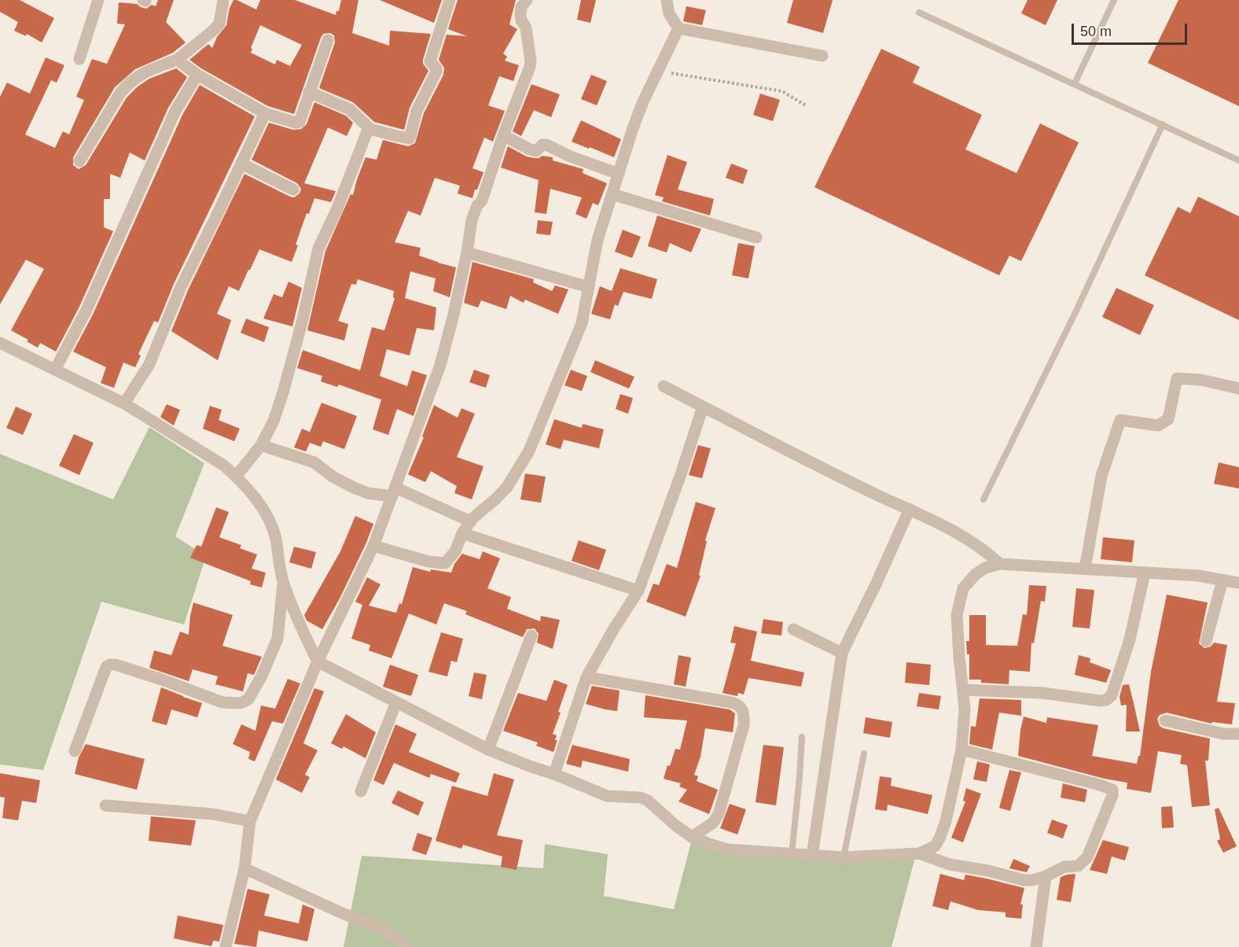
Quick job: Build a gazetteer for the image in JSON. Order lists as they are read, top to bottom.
{
  "scale_bar": "50 m"
}
